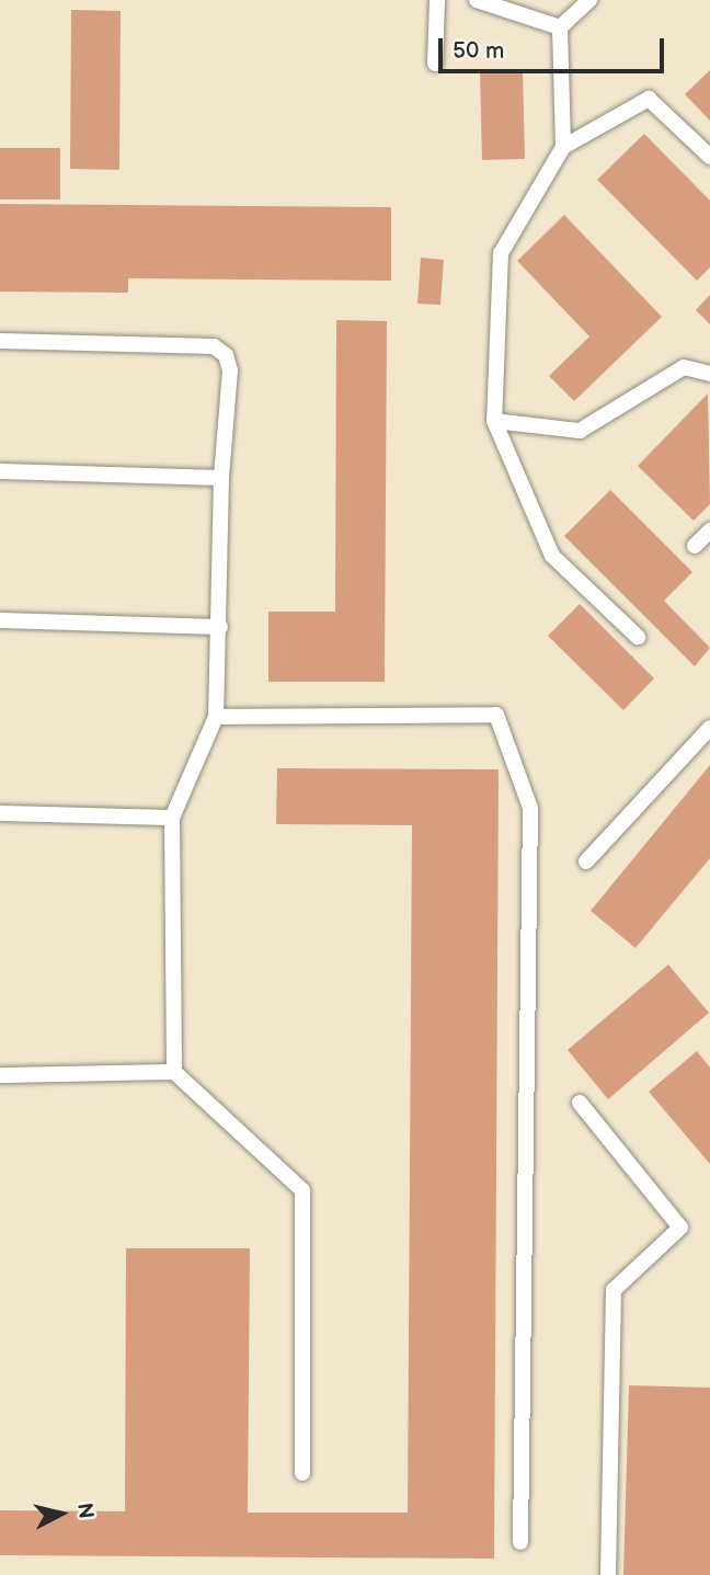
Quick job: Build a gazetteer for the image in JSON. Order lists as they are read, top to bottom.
{
  "scale_bar": "50 m",
  "north": "right"
}
